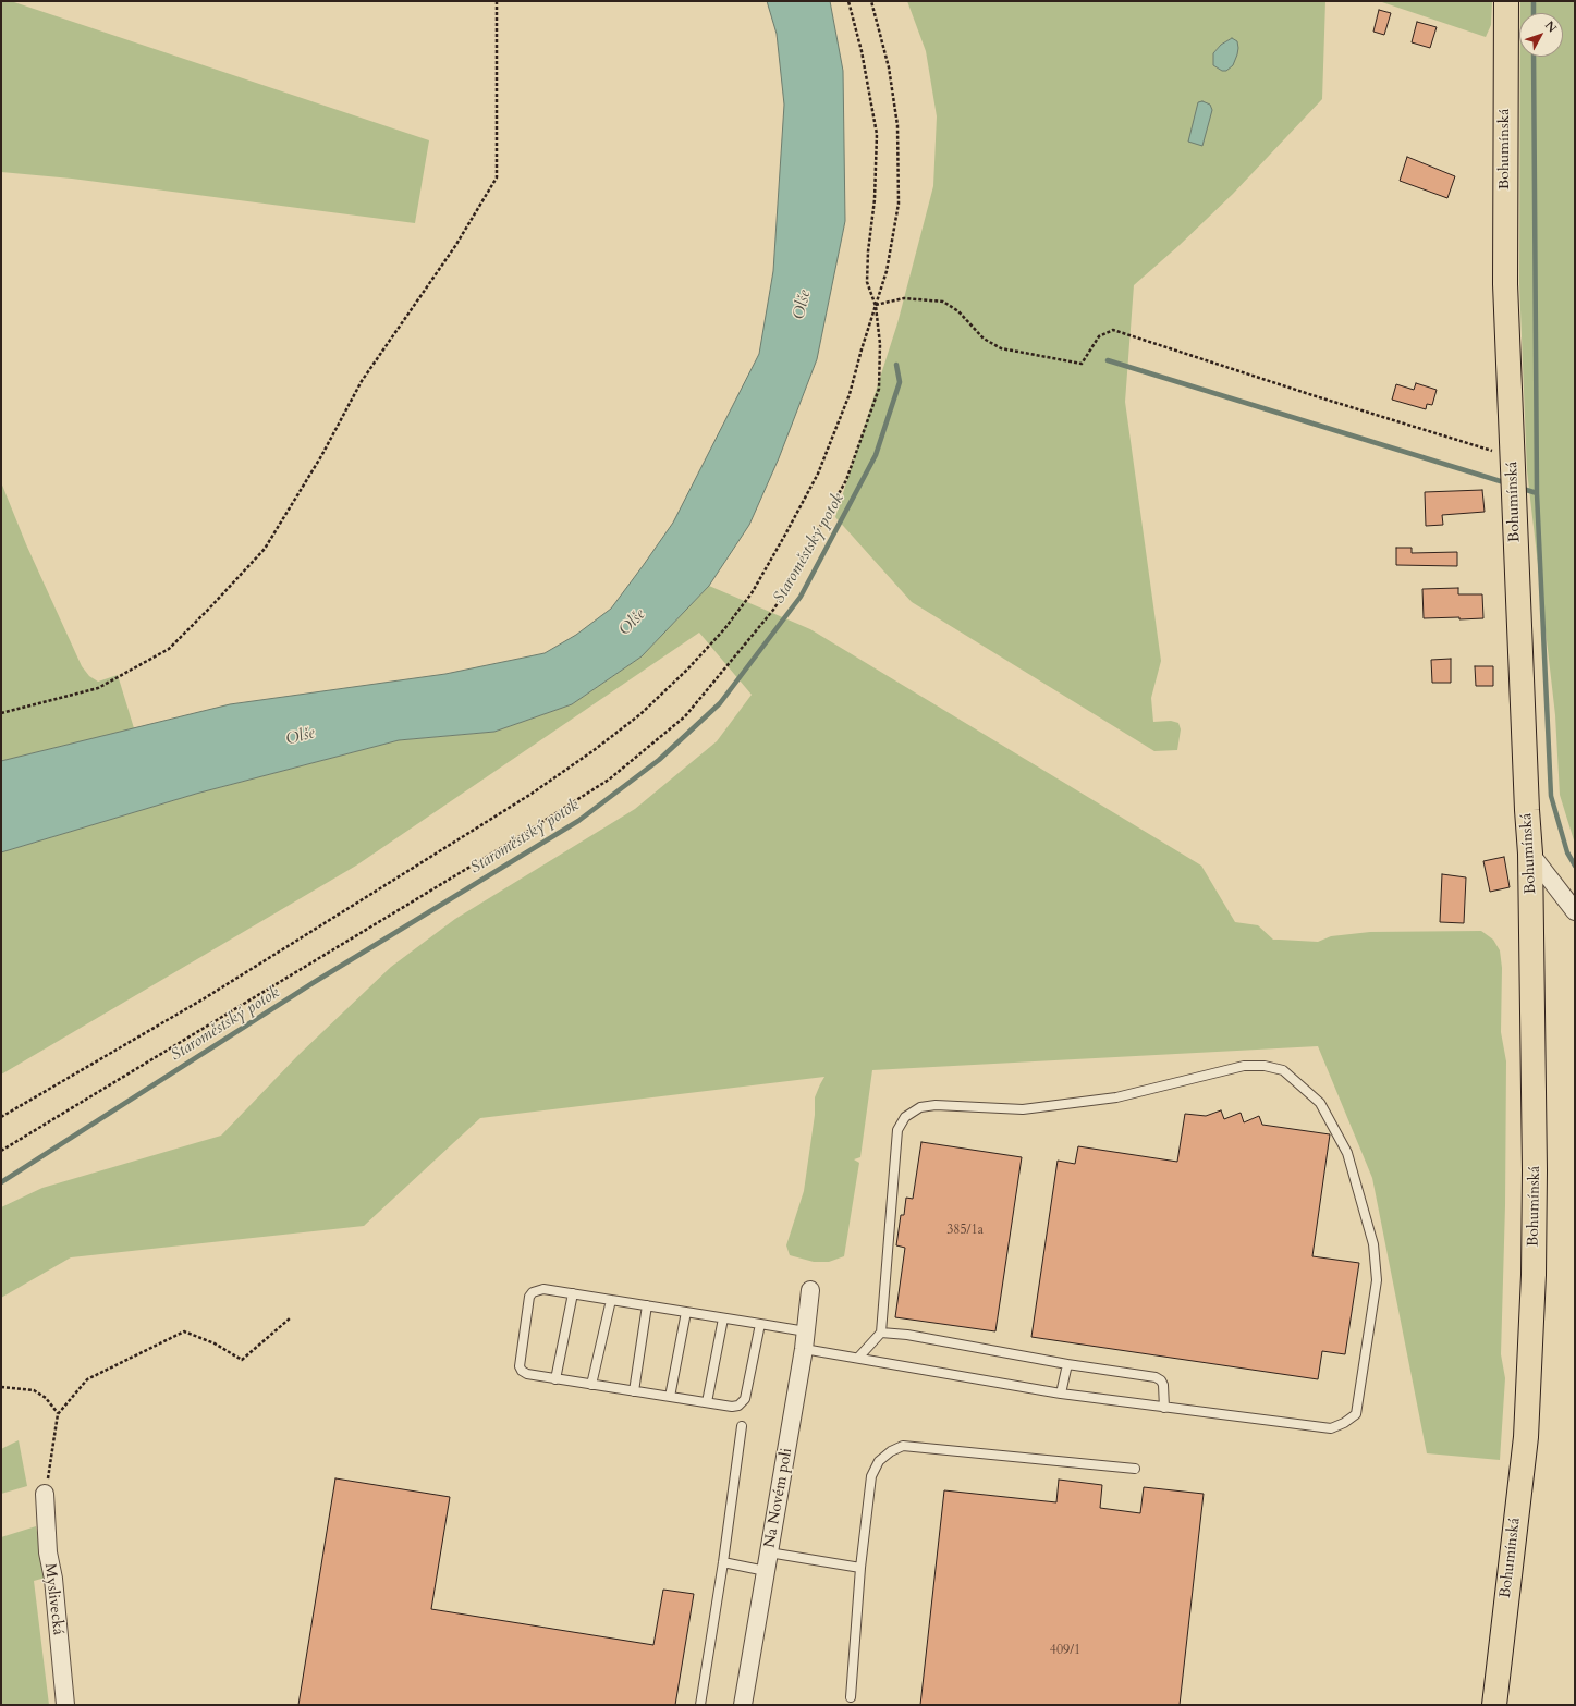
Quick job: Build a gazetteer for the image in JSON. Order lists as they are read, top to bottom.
{
  "streets": {
    "main road": ["Bohumínská"],
    "street": ["Na Novém poli", "Myslivecká"]
  },
  "water": ["Olše", "Staroměstský potok"],
  "house_numbers": ["385/1a", "409/1"],
  "north": "top right"
}
